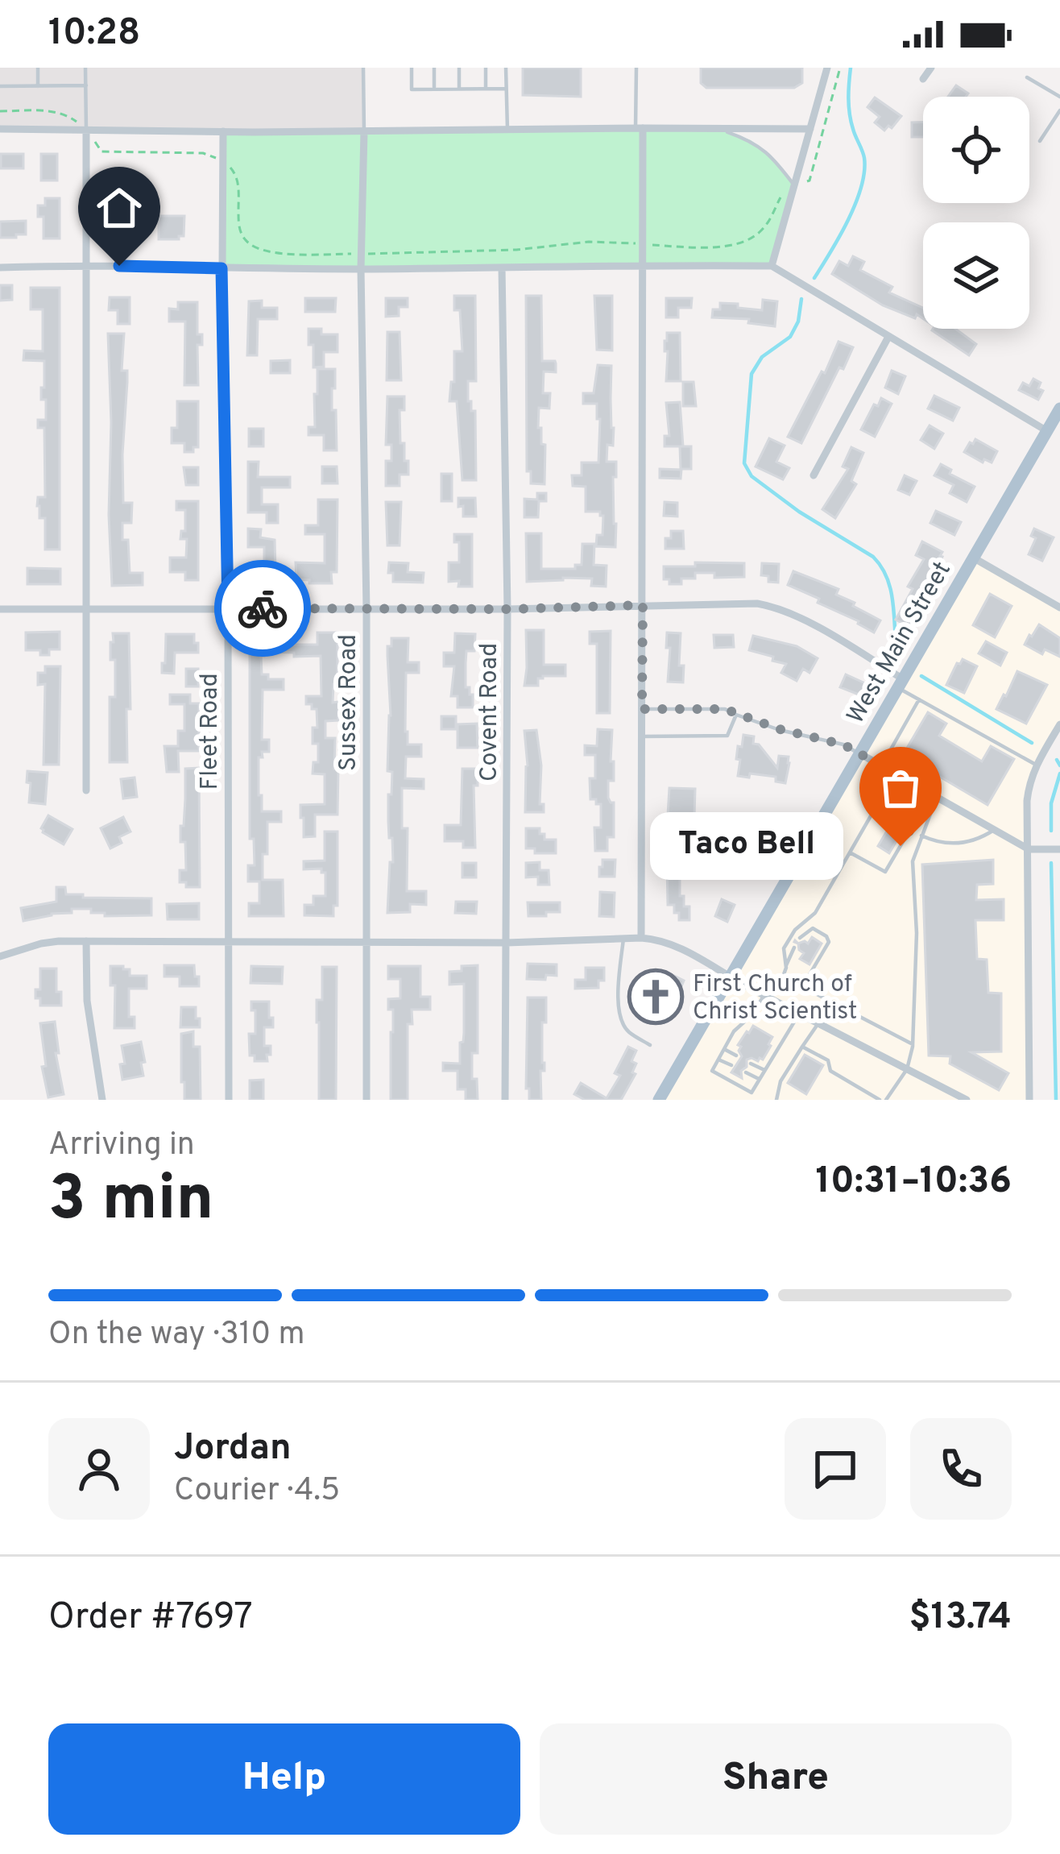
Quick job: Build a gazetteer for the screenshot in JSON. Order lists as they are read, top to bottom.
{
  "streets": {
    "main road": ["West Main Street"],
    "street": ["Sussex Road", "Covent Road", "Fleet Road"]
  },
  "places": {
    "other": ["Taco Bell"],
    "church": ["First Church of Christ Scientist"]
  },
  "page": {
    "status": "10:28",
    "bubble": "Taco Bell",
    "heading": ["3 min", "Arriving in", "10:31–10:36"],
    "panel": [
      "Jordan",
      "Courier · 4.5",
      "Order #7697",
      "$13.74"
    ],
    "bar": "On the way · 310 m",
    "buttons": ["Help", "Share"]
  }
}
